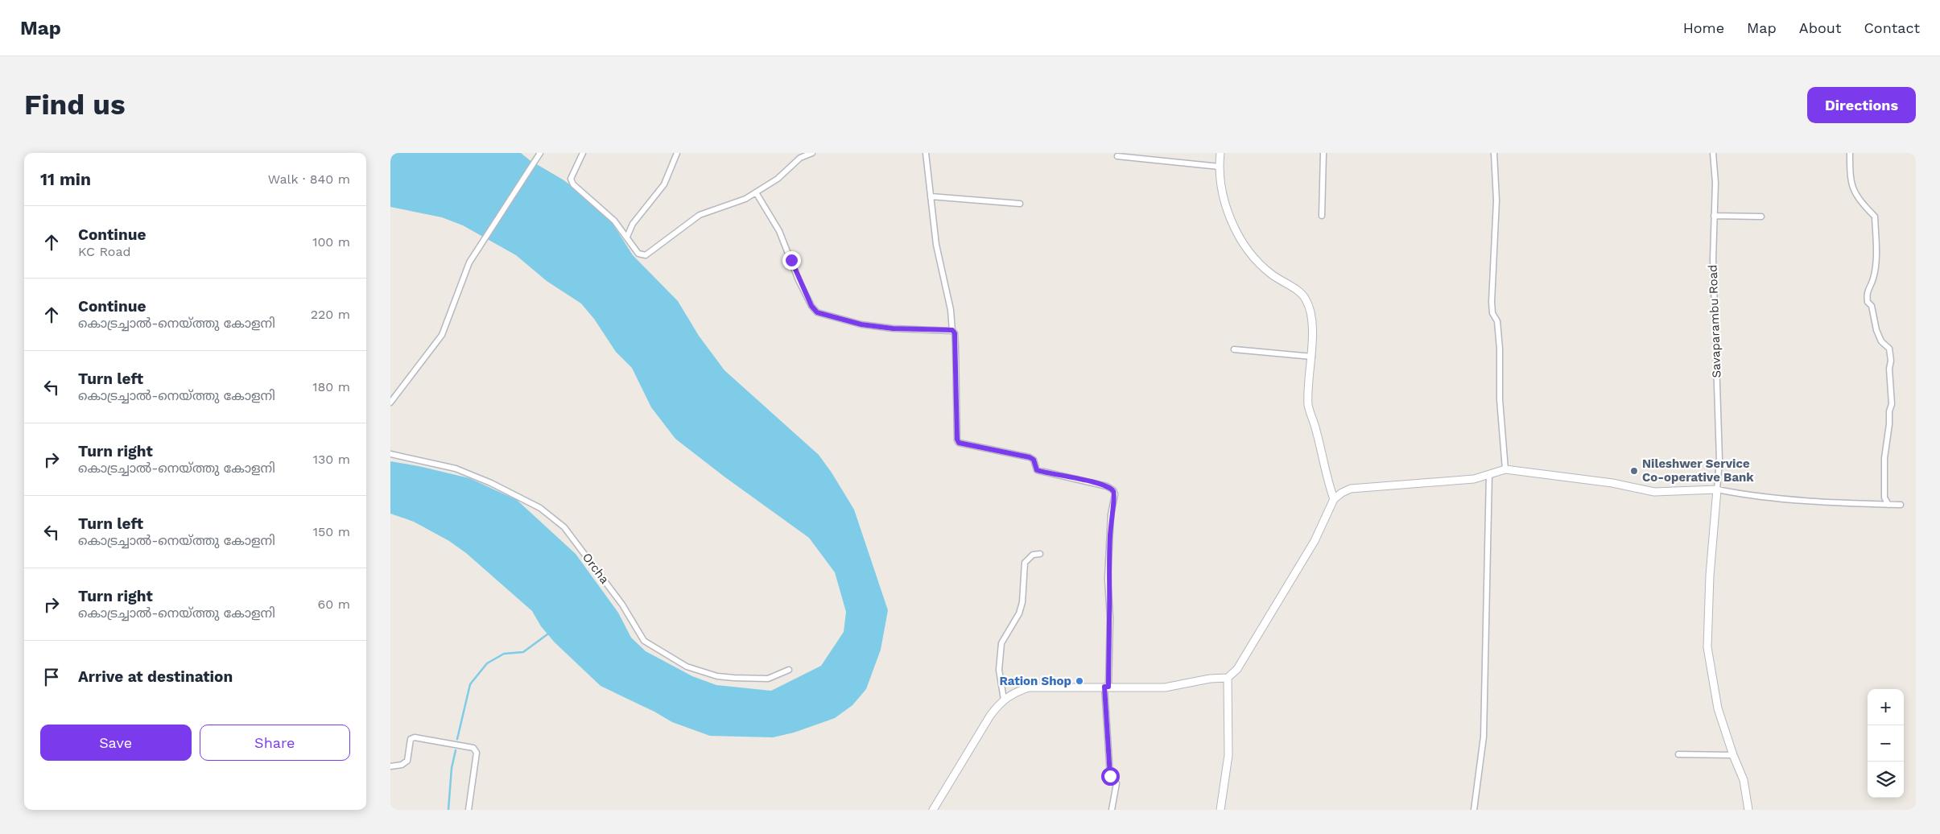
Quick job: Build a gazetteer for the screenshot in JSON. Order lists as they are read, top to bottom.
{
  "streets": {
    "street": ["Savaparambu Road", "Orcha"]
  },
  "places": ["Nileshwer Service Co-operative Bank", "Ration Shop"],
  "page": {
    "header": "Map",
    "nav": [
      "Home",
      "Map",
      "About",
      "Contact"
    ],
    "buttons": [
      "Directions",
      ["Save", "Share"]
    ],
    "title": "Find us",
    "heading": ["11 min", "Walk · 840 m"],
    "list": [
      ["Continue", "KC Road", "100 m"],
      ["Continue", "കൊട്രച്ചാൽ-നെയ്ത്തു കോളനി", "220 m"],
      ["Turn left", "കൊട്രച്ചാൽ-നെയ്ത്തു കോളനി", "180 m"],
      ["Turn right", "കൊട്രച്ചാൽ-നെയ്ത്തു കോളനി", "130 m"],
      ["Turn left", "കൊട്രച്ചാൽ-നെയ്ത്തു കോളനി", "150 m"],
      ["Turn right", "കൊട്രച്ചാൽ-നെയ്ത്തു കോളനി", "60 m"],
      "Arrive at destination"
    ],
    "map_buttons": ["+", "−"]
  }
}
